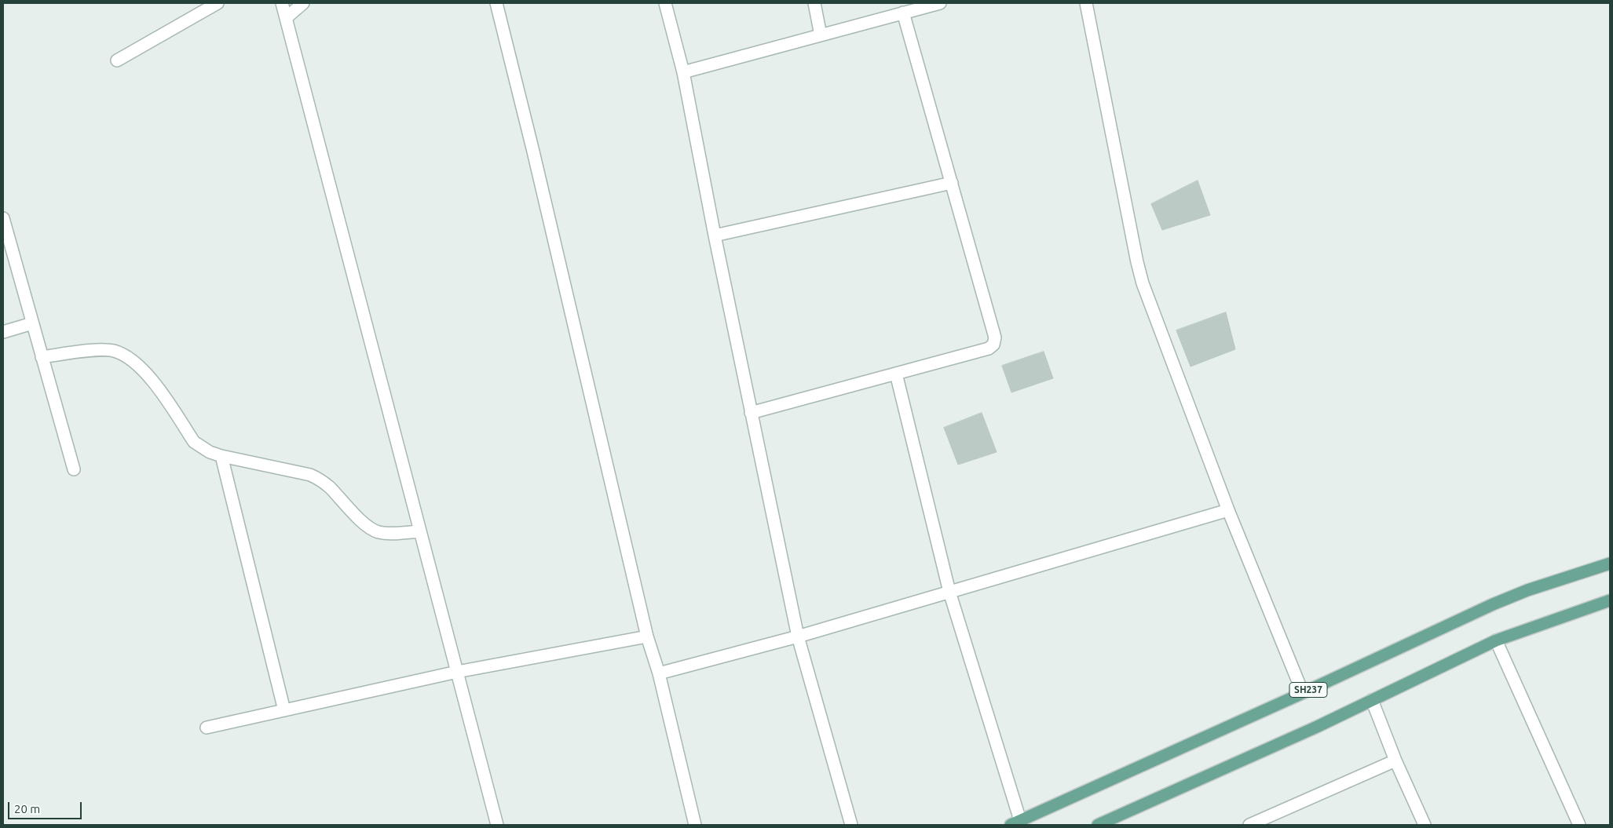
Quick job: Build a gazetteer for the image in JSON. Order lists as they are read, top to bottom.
{
  "streets": {
    "main road": ["SH237"]
  },
  "scale_bar": "20 m"
}
